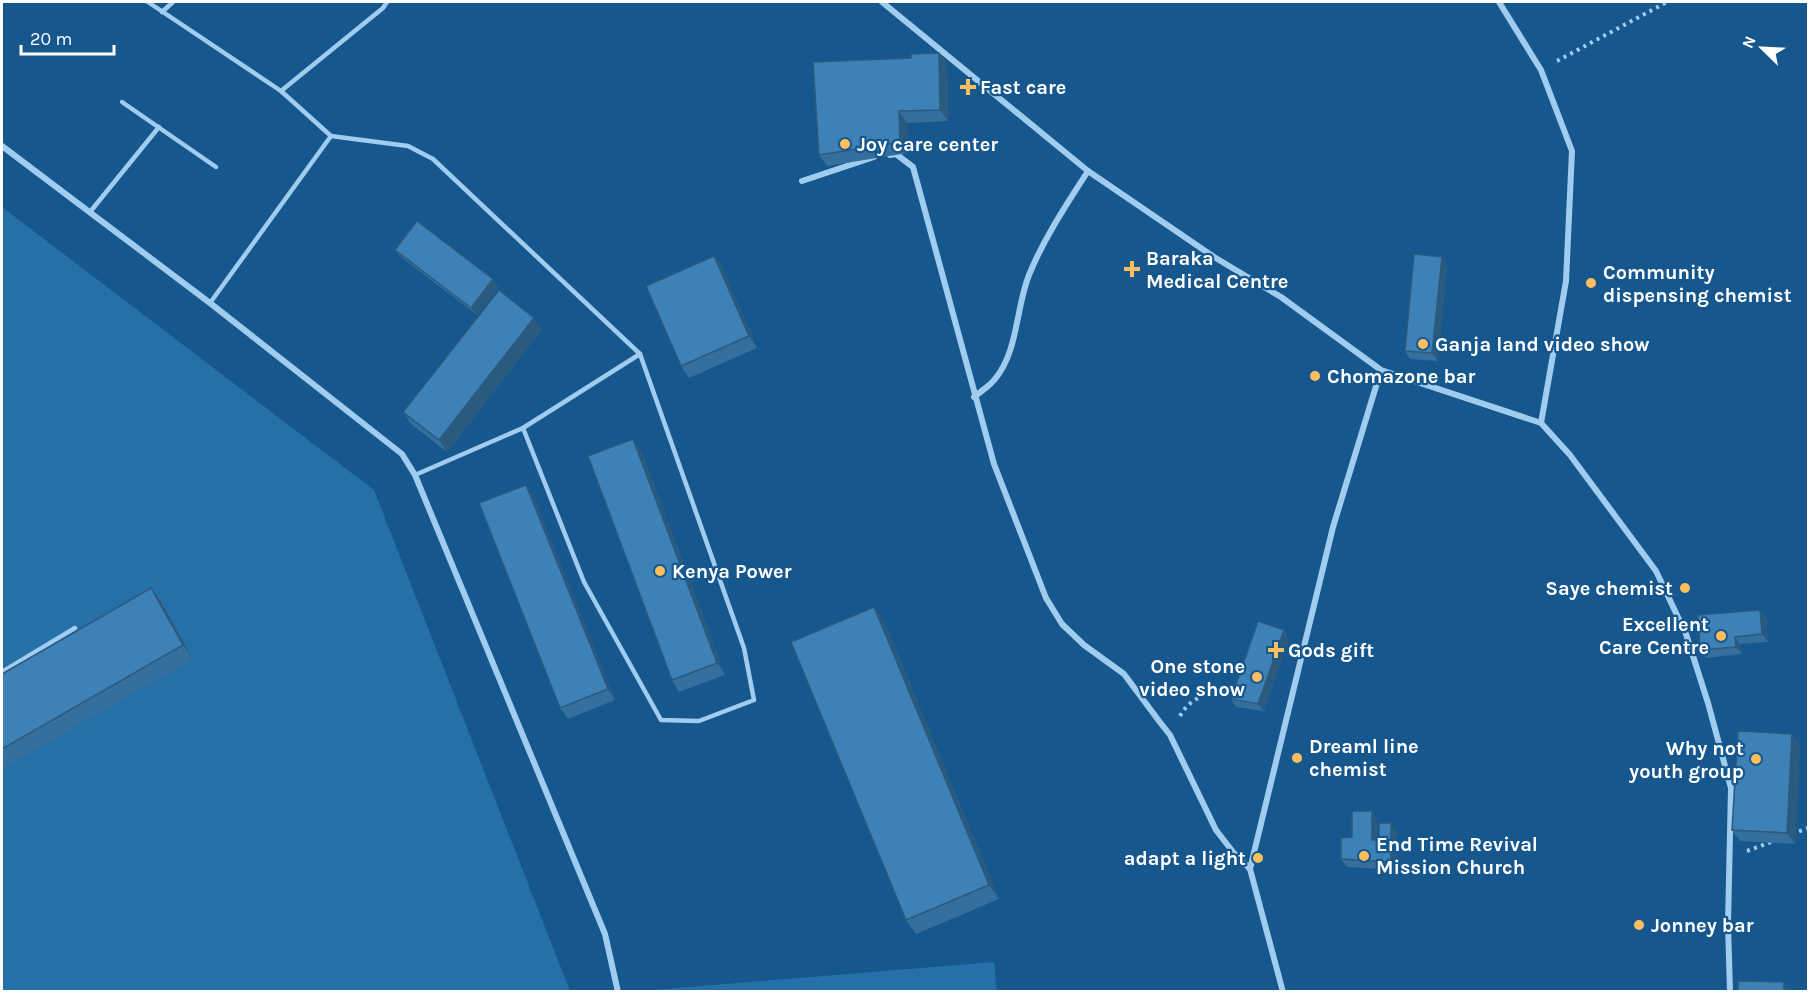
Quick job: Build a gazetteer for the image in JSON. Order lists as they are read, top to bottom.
{
  "places": {
    "health": ["Fast care", "Baraka Medical Centre", "Gods gift"],
    "other": [
      "Joy care center",
      "Community dispensing chemist",
      "Ganja land video show",
      "Chomazone bar",
      "Kenya Power",
      "Saye chemist",
      "Excellent Care Centre",
      "One stone video show",
      "Dreaml line chemist",
      "Why not youth group",
      "End Time Revival Mission Church",
      "adapt a light",
      "Jonney bar"
    ]
  },
  "scale_bar": "20 m",
  "north": "top left"
}
